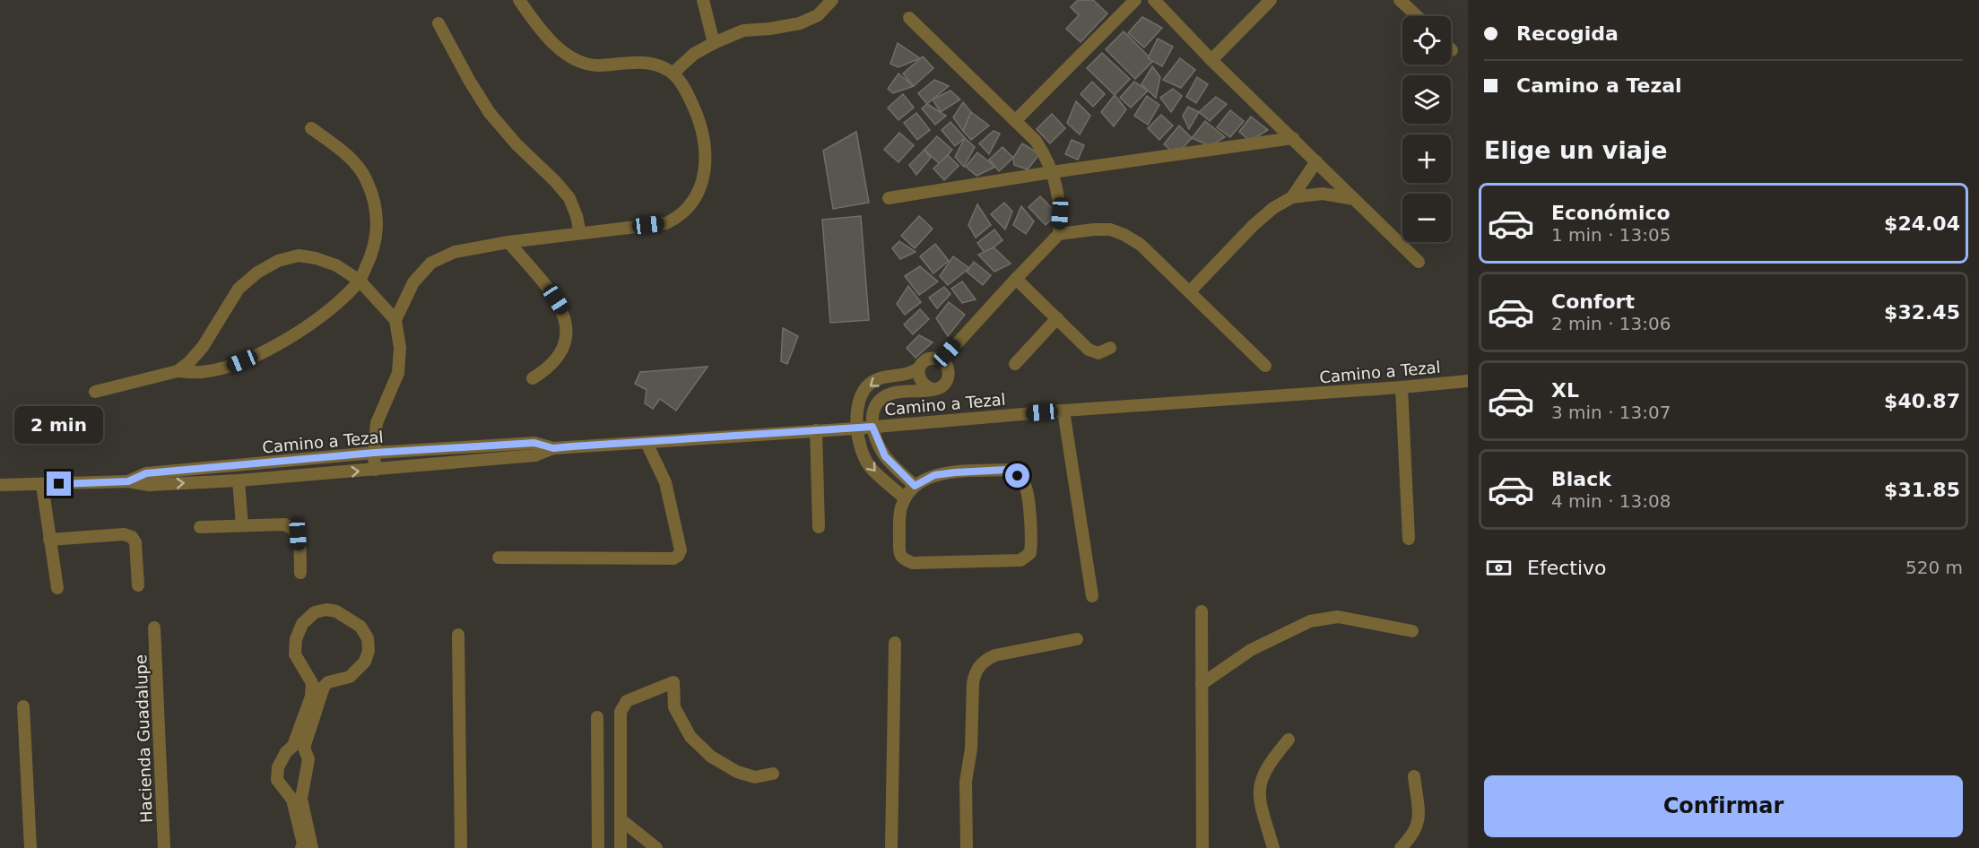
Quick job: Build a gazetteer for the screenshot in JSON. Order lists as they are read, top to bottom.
{
  "streets": {
    "street": ["Camino a Tezal", "Hacienda Guadalupe"]
  },
  "page": {
    "banner": ["Recogida", "Camino a Tezal"],
    "map_buttons": ["+", "−"],
    "heading": "Elige un viaje",
    "list": [
      {
        "name": "Económico",
        "note": "1 min · 13:05",
        "value": "$24.04"
      },
      {
        "name": "Confort",
        "note": "2 min · 13:06",
        "value": "$32.45"
      },
      {
        "name": "XL",
        "note": "3 min · 13:07",
        "value": "$40.87"
      },
      {
        "name": "Black",
        "note": "4 min · 13:08",
        "value": "$31.85"
      }
    ],
    "bubble": "2 min",
    "pay": ["Efectivo", "520 m"],
    "buttons": "Confirmar"
  }
}
